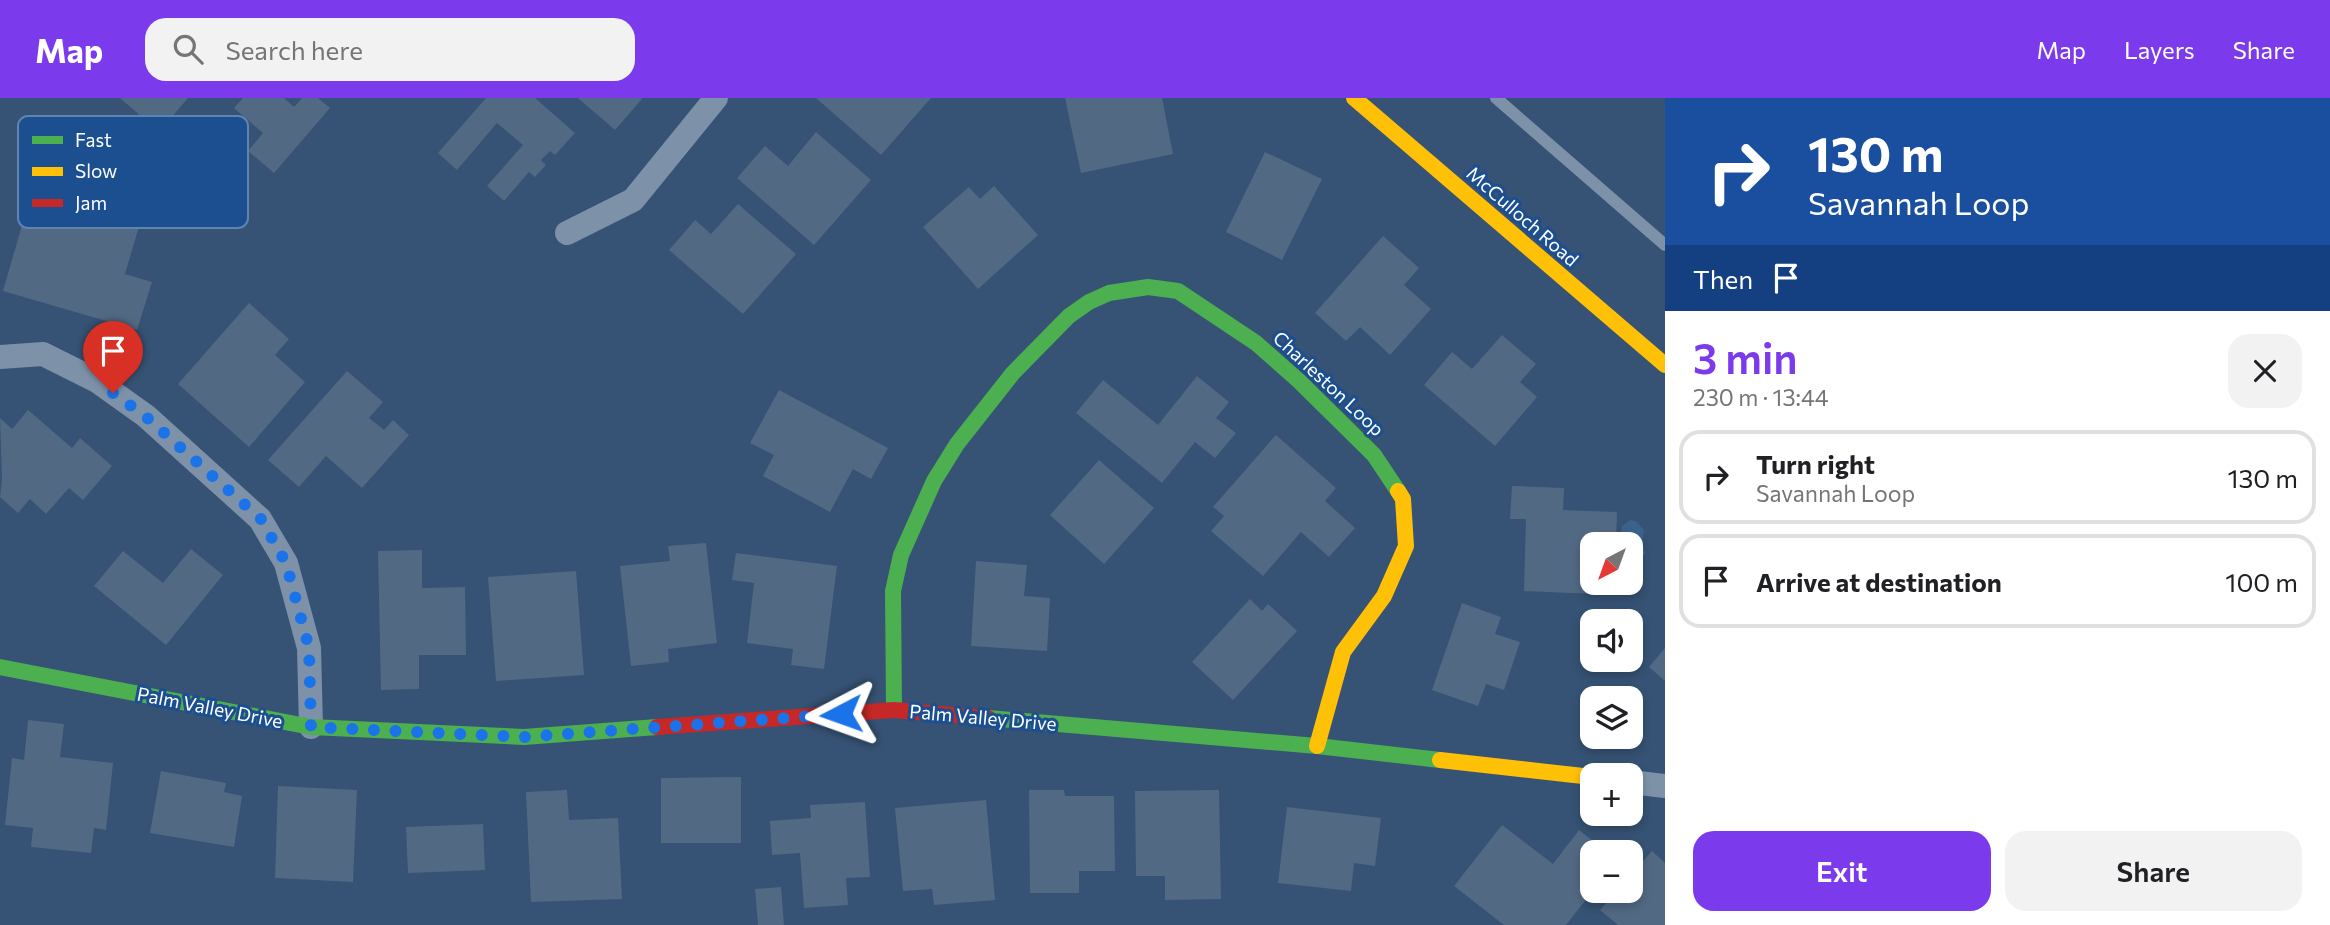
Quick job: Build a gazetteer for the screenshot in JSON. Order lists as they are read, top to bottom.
{
  "streets": {
    "street": ["McCulloch Road", "Charleston Loop", "Palm Valley Drive"]
  },
  "crossings": [
    ["Charleston Loop", "Palm Valley Drive"]
  ],
  "legend": ["Fast", "Slow", "Jam"],
  "north": "bottom left",
  "page": {
    "header": "Map",
    "search": "Search here",
    "nav": ["Map", "Layers", "Share"],
    "turn": ["130 m", "Savannah Loop"],
    "then": "Then",
    "heading": ["3 min", "230 m · 13:44"],
    "list": [
      {
        "name": "Turn right",
        "note": "Savannah Loop",
        "value": "130 m"
      },
      {
        "name": "Arrive at destination",
        "value": "100 m"
      }
    ],
    "map_buttons": ["+", "−"],
    "buttons": ["Exit", "Share"]
  }
}
